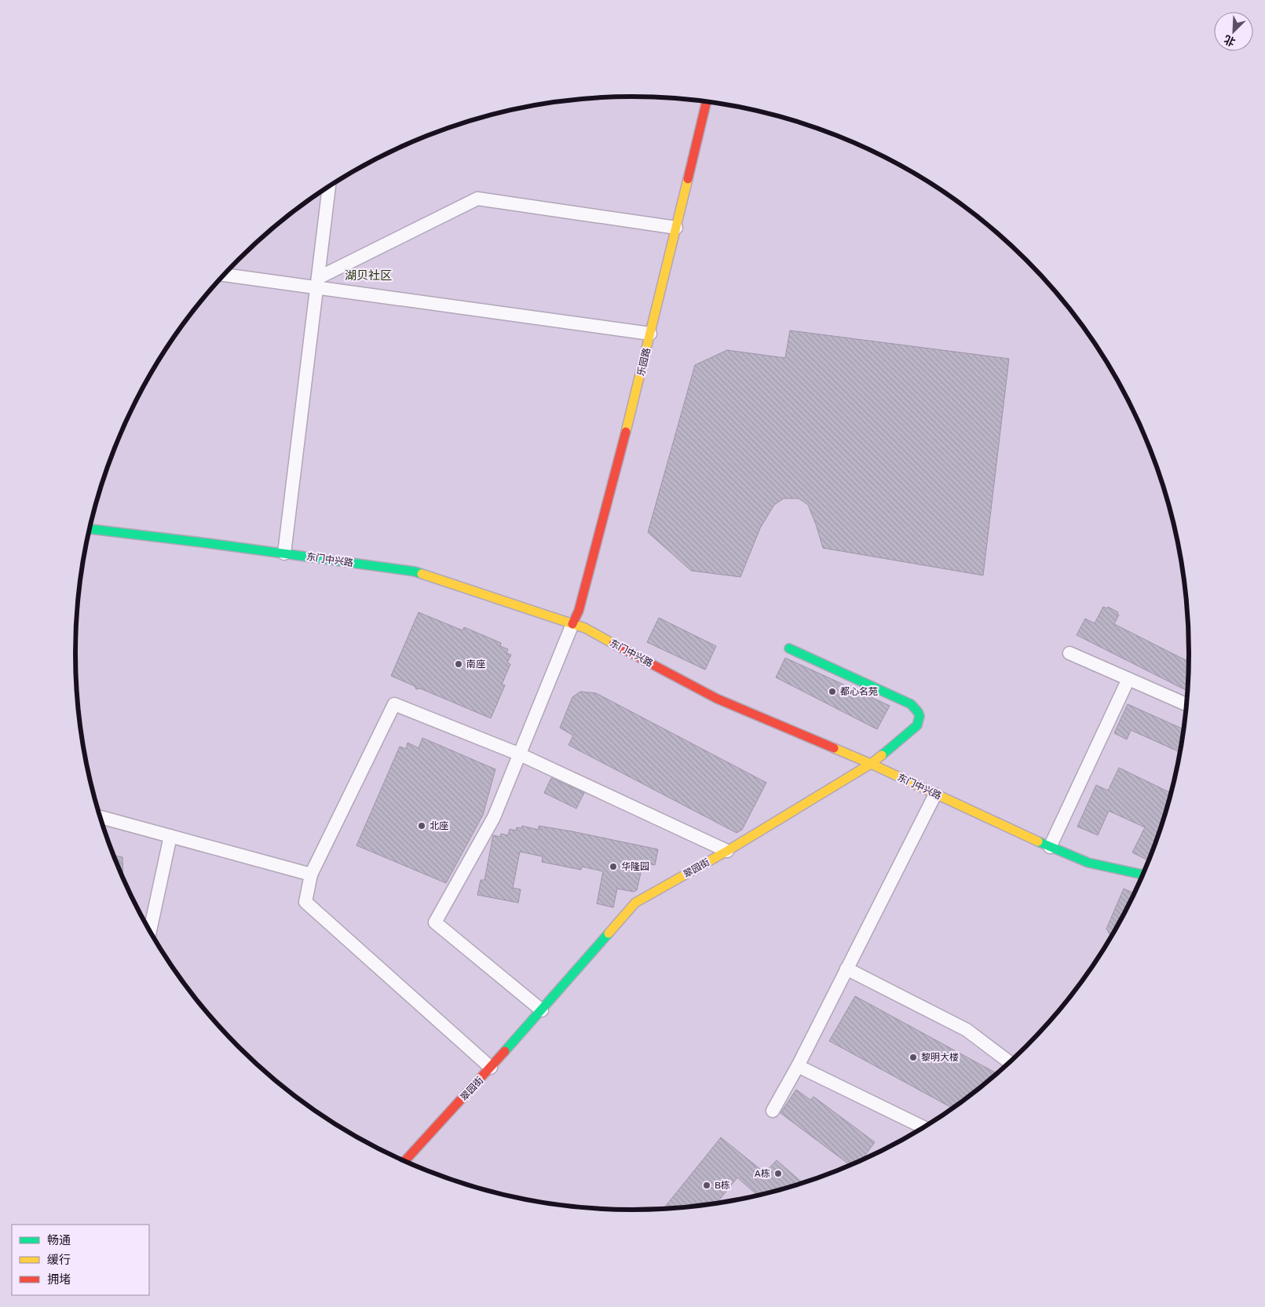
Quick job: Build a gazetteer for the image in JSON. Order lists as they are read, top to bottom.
{
  "streets": {
    "street": ["乐园路", "东门中兴路", "翠园街"]
  },
  "crossings": [
    ["乐园路", "东门中兴路"],
    ["东门中兴路", "翠园街"]
  ],
  "districts": ["湖贝社区"],
  "places": [
    "南座",
    "都心名苑",
    "北座",
    "华隆园",
    "黎明大楼",
    "A栋",
    "B栋"
  ],
  "legend": ["畅通", "缓行", "拥堵"],
  "north": "bottom left"
}
